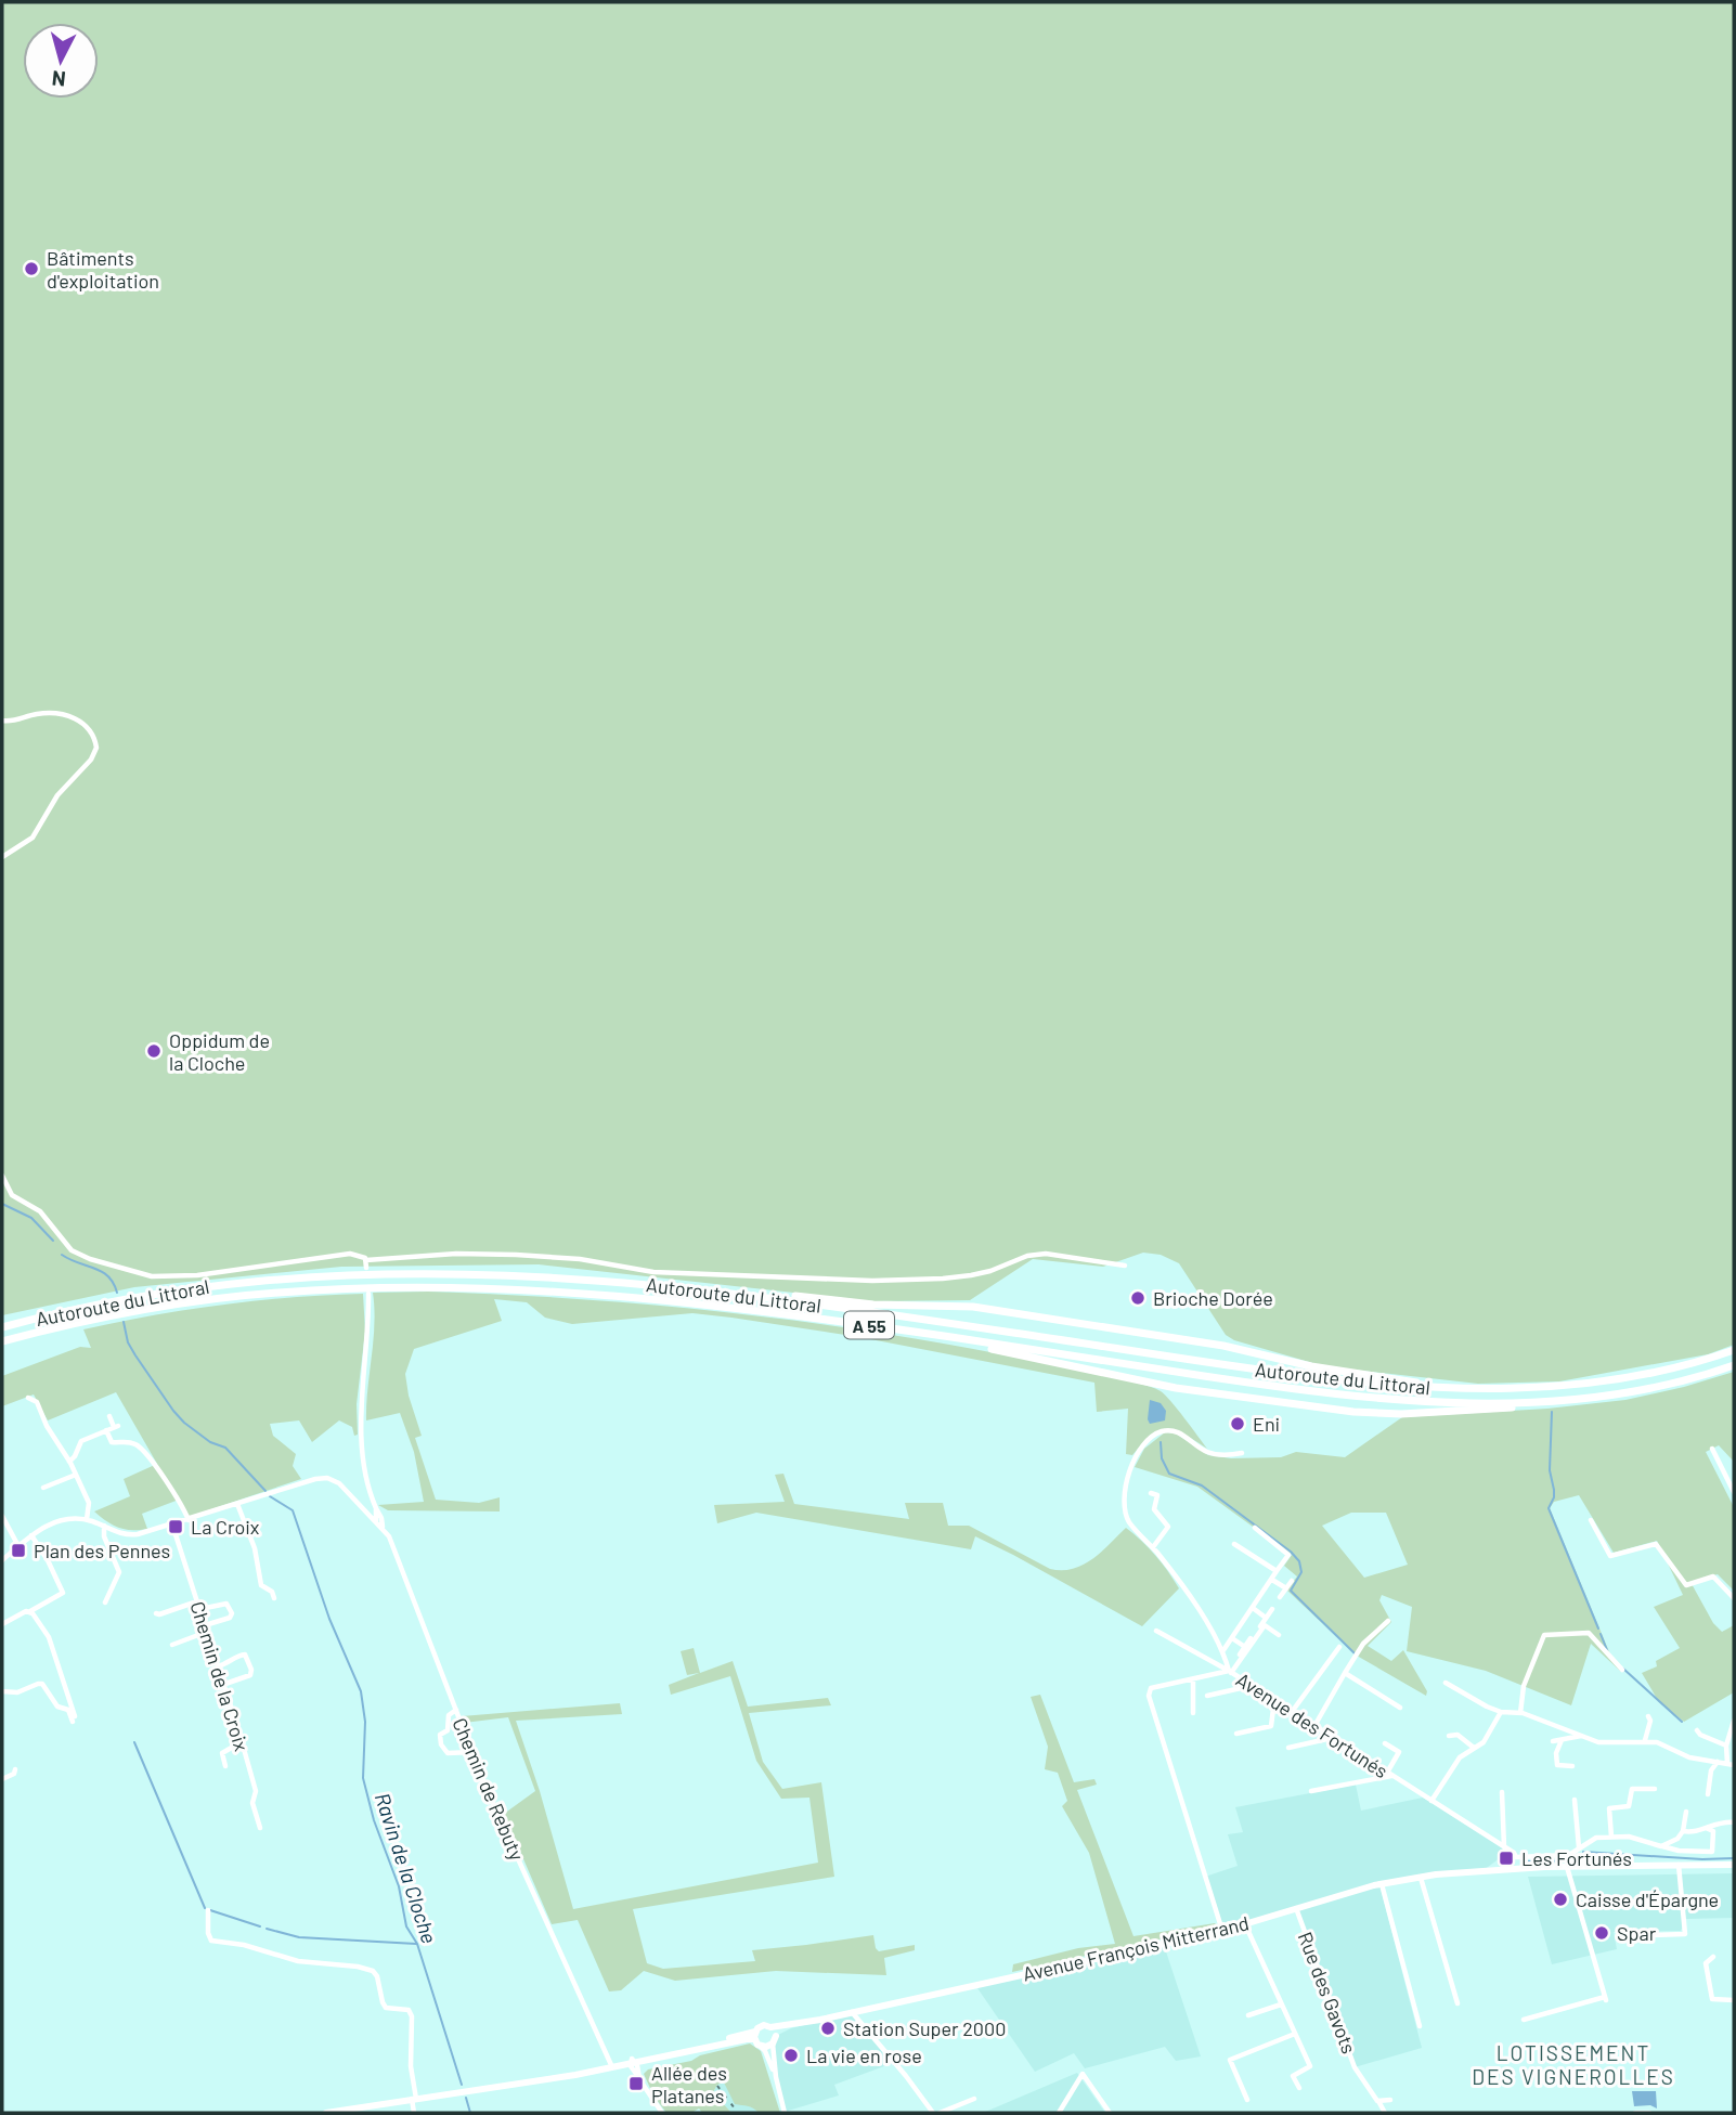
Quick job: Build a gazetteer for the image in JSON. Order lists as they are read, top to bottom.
{
  "streets": {
    "highway": ["Autoroute du Littoral", "A 55"],
    "main road": ["Avenue François Mitterrand"],
    "street": [
      "Chemin de la Croix",
      "Avenue des Fortunés",
      "Chemin de Rebuty",
      "Rue des Gavots"
    ]
  },
  "crossings": [
    ["Avenue des Fortunés", "Avenue François Mitterrand"],
    ["Avenue François Mitterrand", "Rue des Gavots"]
  ],
  "districts": ["LOTISSEMENT DES VIGNEROLLES"],
  "water": ["Ravin de la Cloche"],
  "places": {
    "other": [
      "Bâtiments d'exploitation",
      "Oppidum de la Cloche",
      "Brioche Dorée",
      "Eni",
      "Caisse d'Épargne",
      "Spar",
      "Station Super 2000",
      "La vie en rose"
    ],
    "transit": [
      "La Croix",
      "Plan des Pennes",
      "Les Fortunés",
      "Allée des Platanes"
    ]
  },
  "north": "bottom"
}
